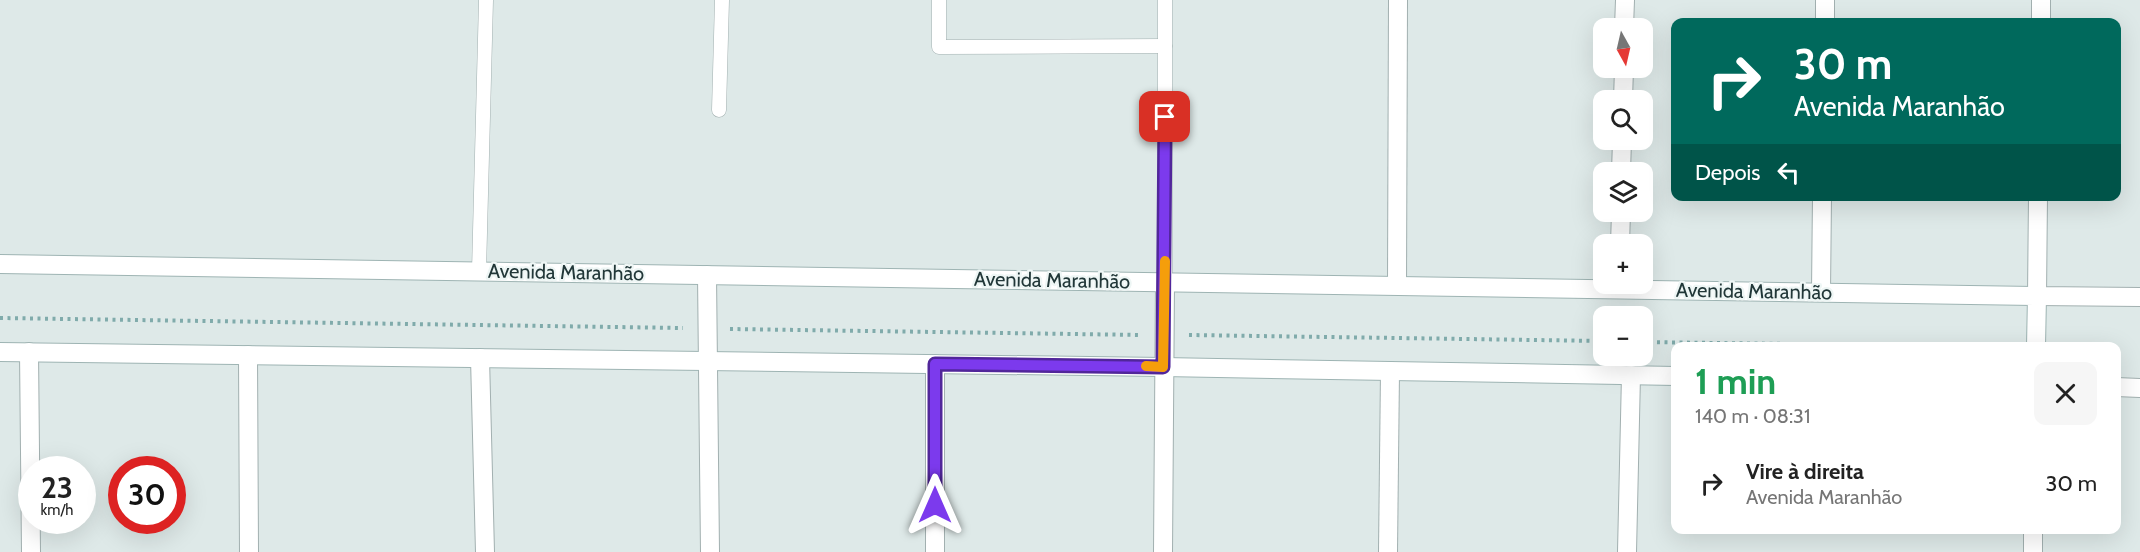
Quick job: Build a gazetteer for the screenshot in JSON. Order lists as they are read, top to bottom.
{
  "streets": {
    "street": ["Avenida Maranhão"]
  },
  "north": "bottom",
  "page": {
    "map_buttons": ["+", "−"],
    "turn": ["30 m", "Avenida Maranhão"],
    "then": "Depois",
    "heading": ["1 min", "140 m · 08:31"],
    "list": [
      {
        "name": "Vire à direita",
        "note": "Avenida Maranhão",
        "value": "30 m"
      }
    ],
    "speed": "23 km/h",
    "limit": "30"
  }
}
